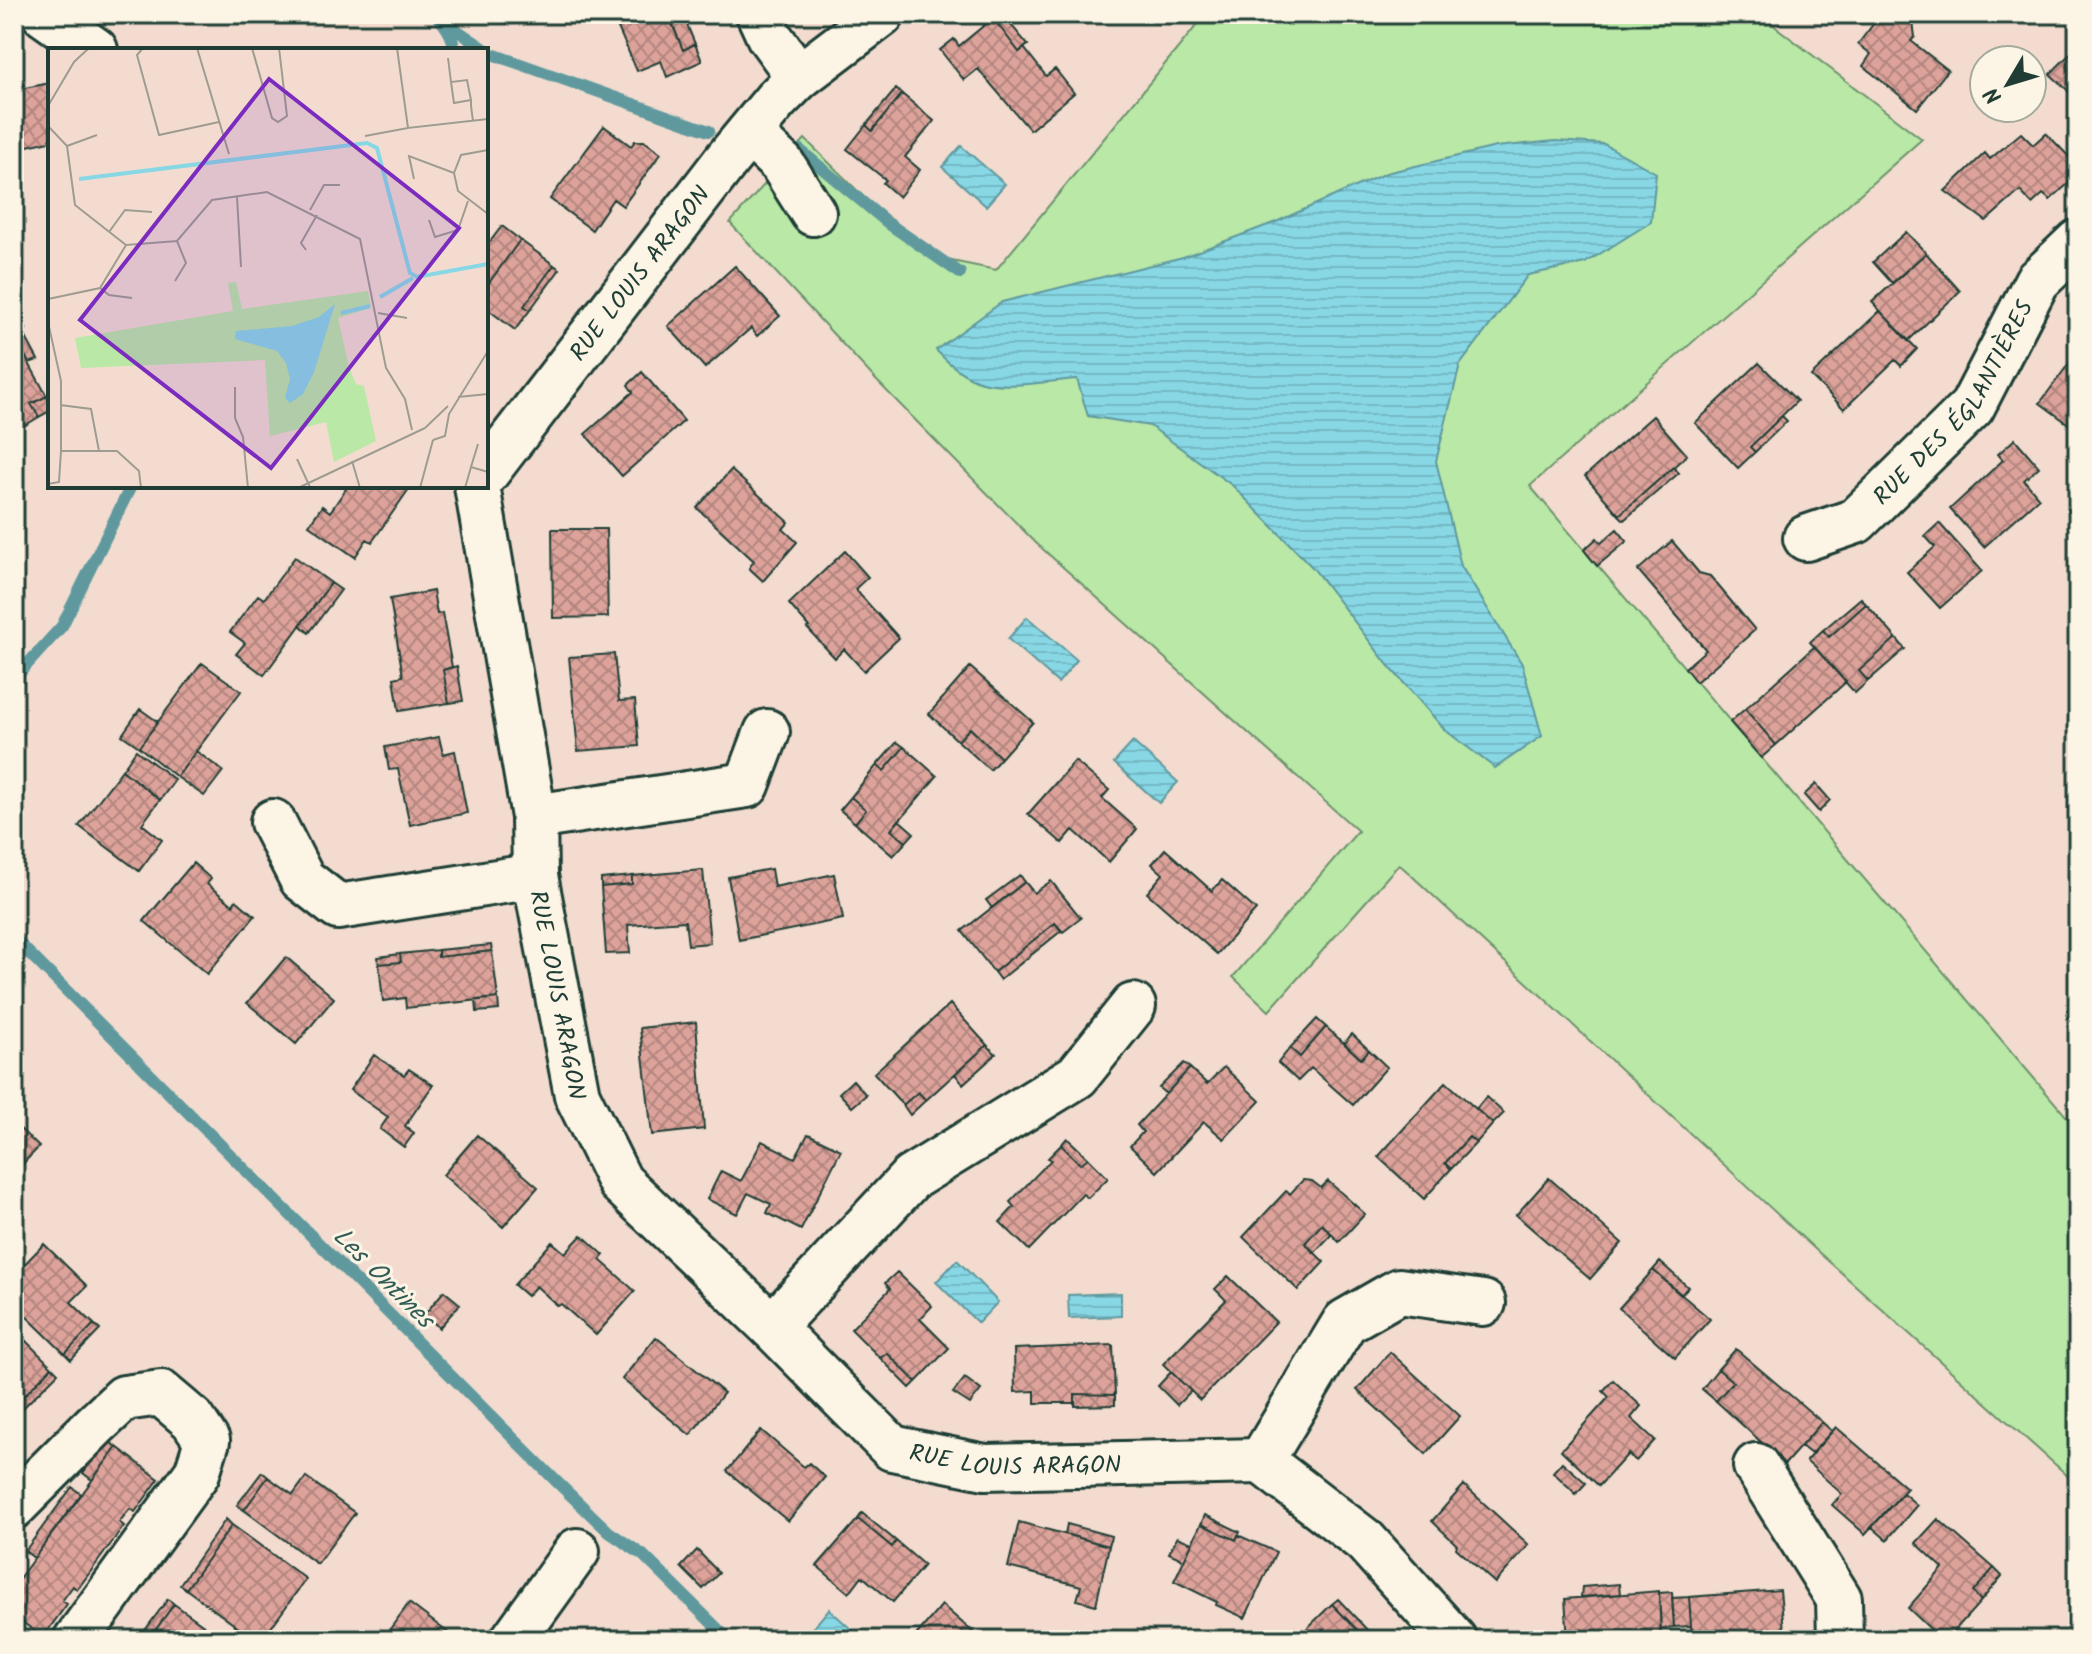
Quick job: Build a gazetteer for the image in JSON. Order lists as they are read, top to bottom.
{
  "streets": {
    "street": ["RUE LOUIS ARAGON", "RUE DES ÉGLANTIÈRES"]
  },
  "water": ["Les Ontines"],
  "north": "bottom left"
}
